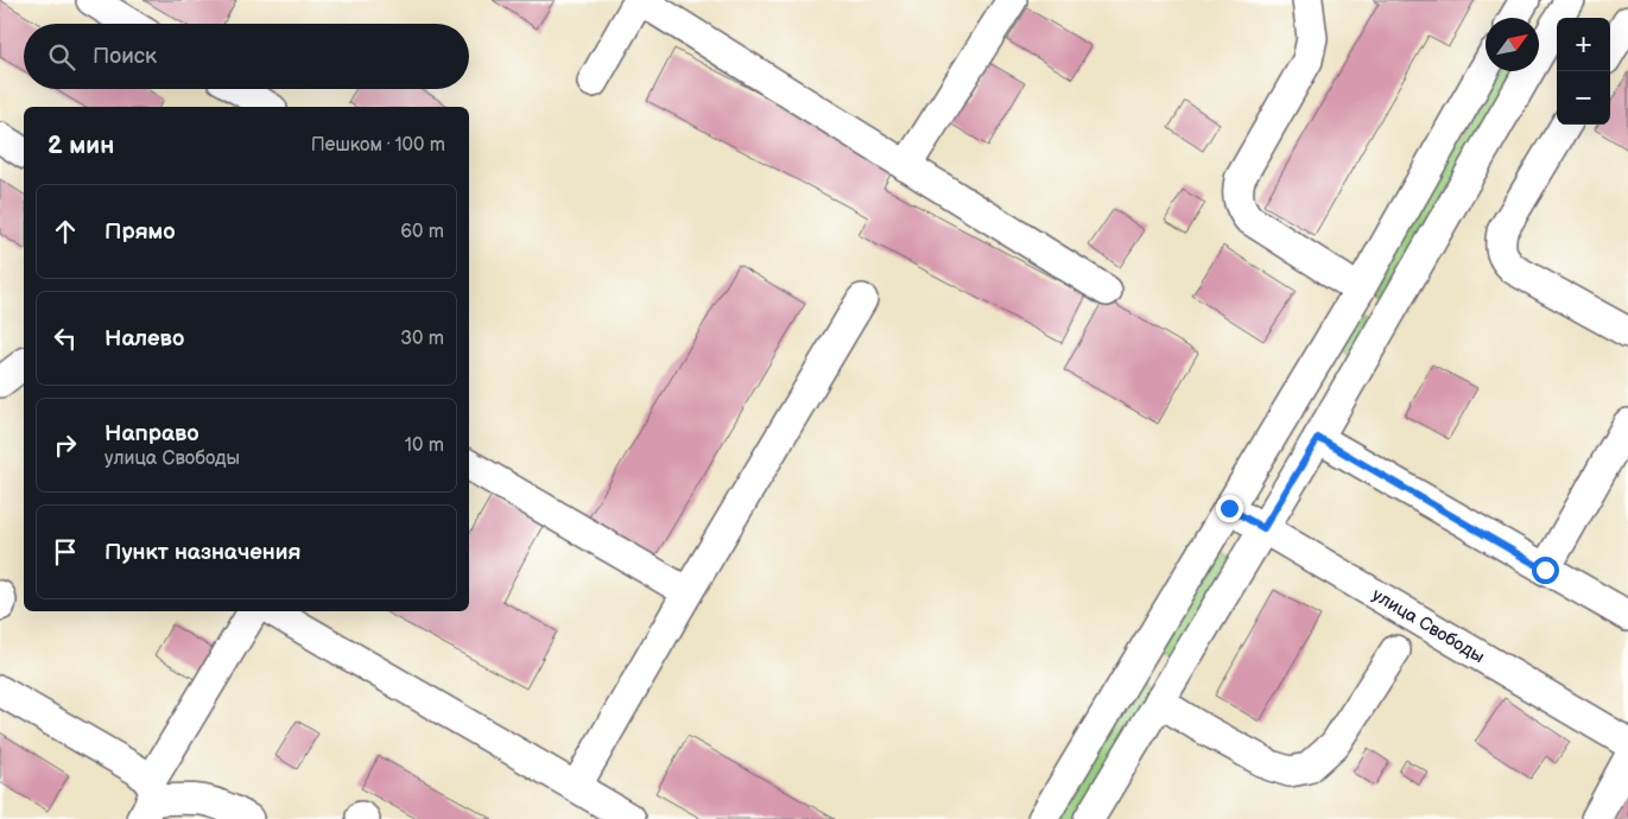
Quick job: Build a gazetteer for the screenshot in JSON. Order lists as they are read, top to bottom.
{
  "streets": {
    "street": ["улица Свободы"]
  },
  "north": "top right",
  "page": {
    "map_buttons": ["+", "−"],
    "search": "Поиск",
    "heading": ["2 мин", "Пешком · 100 m"],
    "list": [
      ["Прямо", "60 m"],
      ["Налево", "30 m"],
      ["Направо", "улица Свободы", "10 m"],
      "Пункт назначения"
    ]
  }
}
